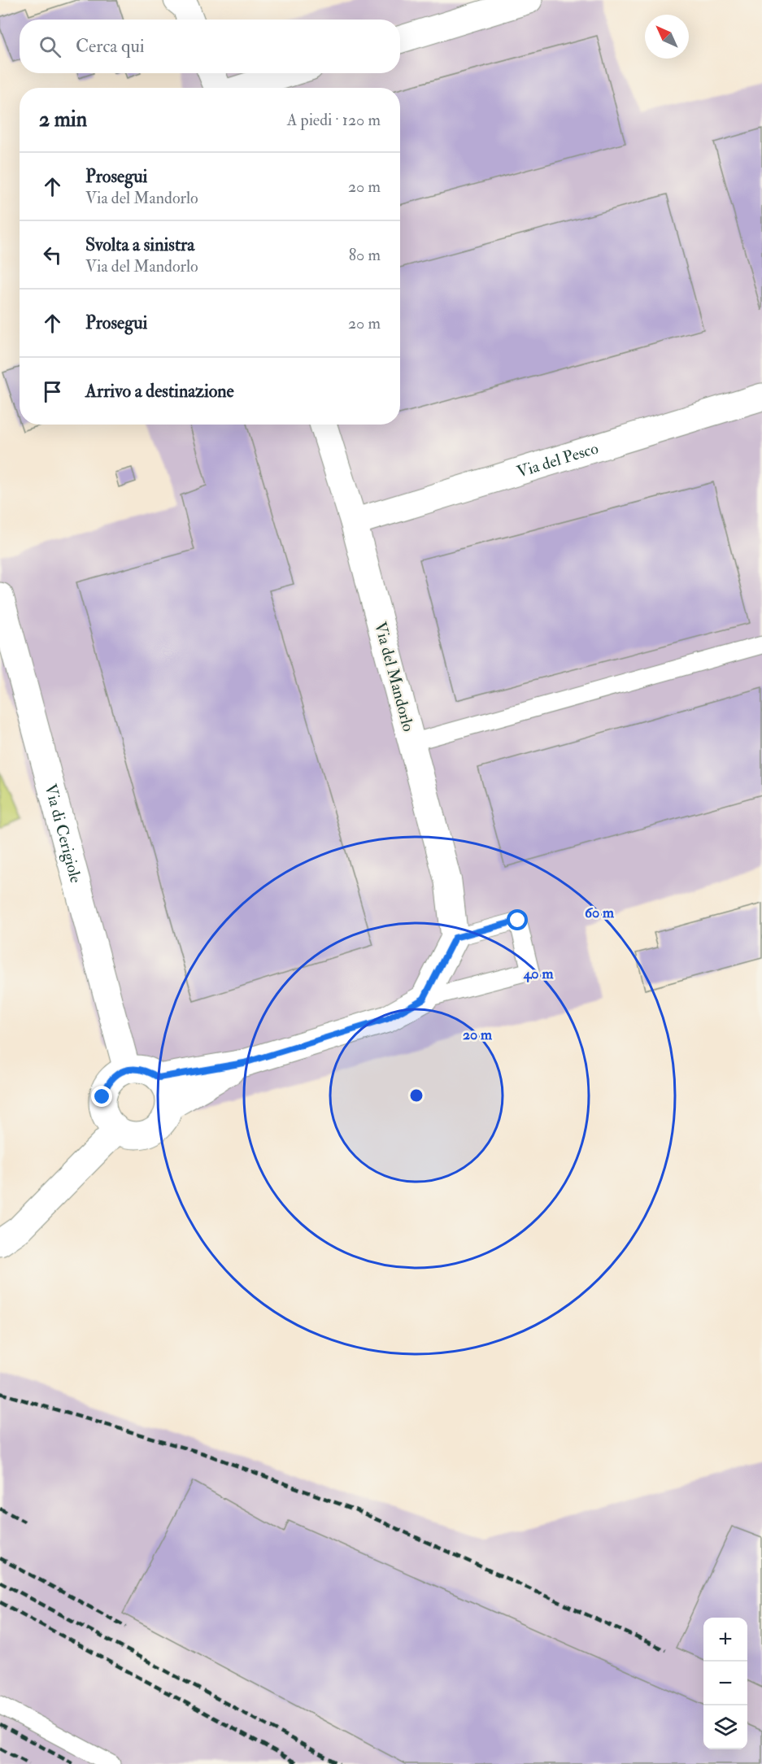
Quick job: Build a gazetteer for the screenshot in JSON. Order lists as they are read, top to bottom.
{
  "streets": {
    "street": ["Via del Pesco", "Via del Mandorlo", "Via di Cerigiole"]
  },
  "crossings": [
    ["Via del Pesco", "Via del Mandorlo"]
  ],
  "north": "top left",
  "page": {
    "search": "Cerca qui",
    "heading": ["2 min", "A piedi · 120 m"],
    "list": [
      ["Prosegui", "Via del Mandorlo", "20 m"],
      ["Svolta a sinistra", "Via del Mandorlo", "80 m"],
      ["Prosegui", "20 m"],
      "Arrivo a destinazione"
    ],
    "map_buttons": ["+", "−"]
  },
  "rings": ["60 m", "40 m", "20 m"]
}
